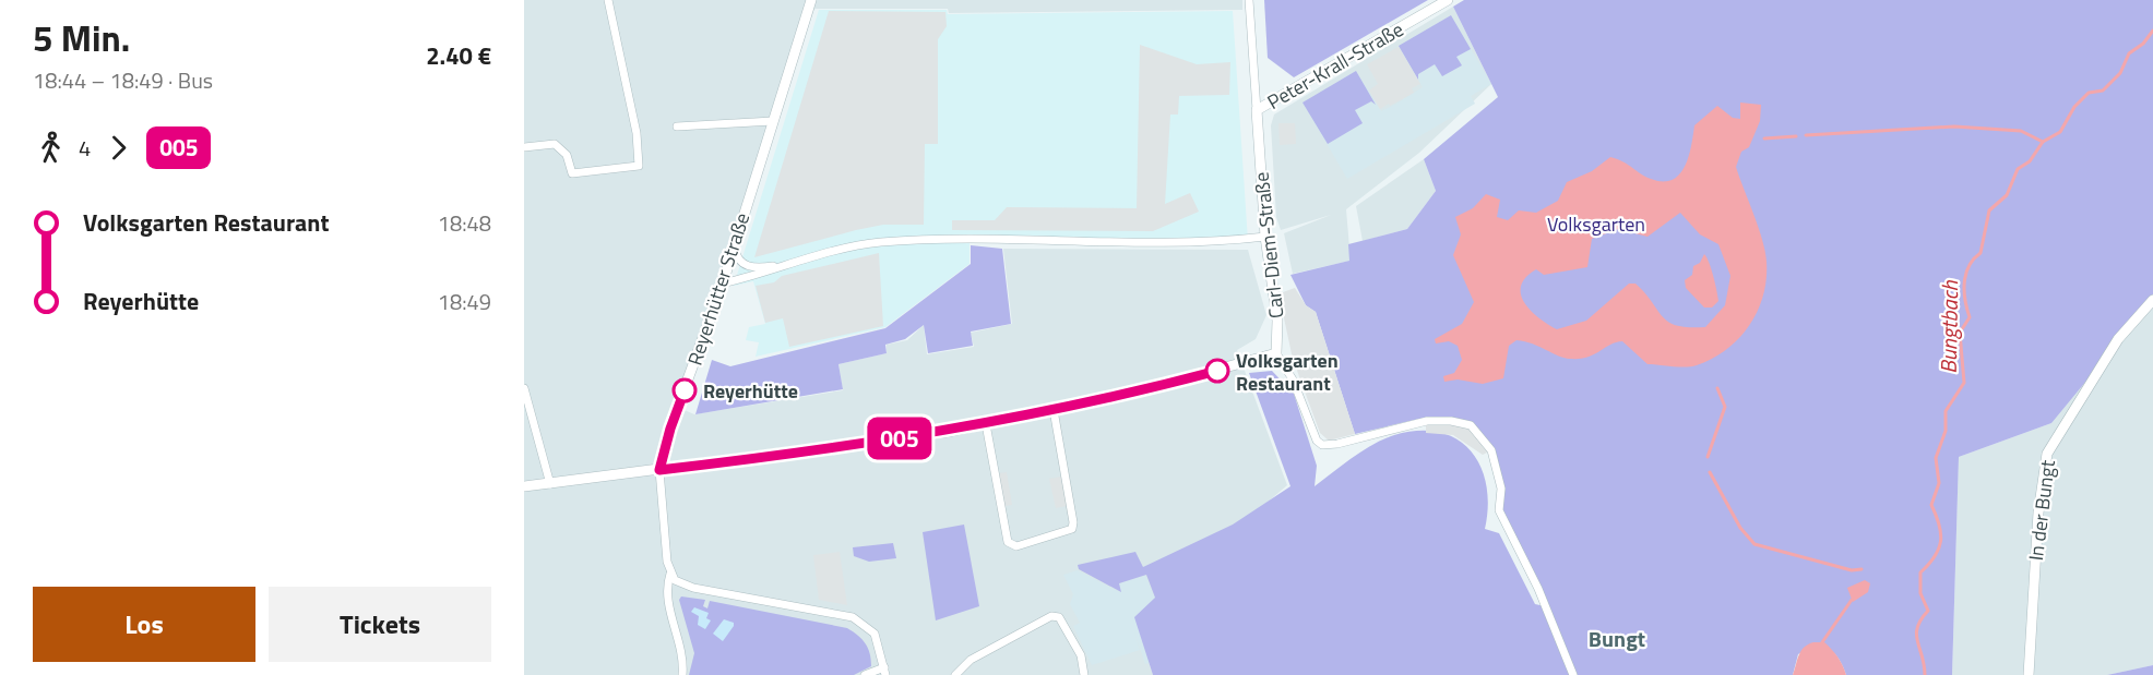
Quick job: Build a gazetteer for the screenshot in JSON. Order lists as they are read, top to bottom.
{
  "streets": {
    "street": [
      "Peter-Krall-Straße",
      "Carl-Diem-Straße",
      "Reyerhütter Straße",
      "In der Bungt"
    ]
  },
  "crossings": [
    ["Peter-Krall-Straße", "Carl-Diem-Straße"]
  ],
  "districts": ["Bungt"],
  "water": ["Bungtbach"],
  "parks": ["Volksgarten"],
  "places": ["Volksgarten Restaurant", "Reyerhütte"],
  "lines": ["bus line 005"],
  "page": {
    "heading": ["5 Min.", "18:44 – 18:49 · Bus", "2.40 €"],
    "on_map": "005",
    "legs": ["4", "005"],
    "list": [
      {
        "name": "Volksgarten Restaurant",
        "value": "18:48"
      },
      {
        "name": "Reyerhütte",
        "value": "18:49"
      }
    ],
    "buttons": ["Los", "Tickets"]
  }
}
